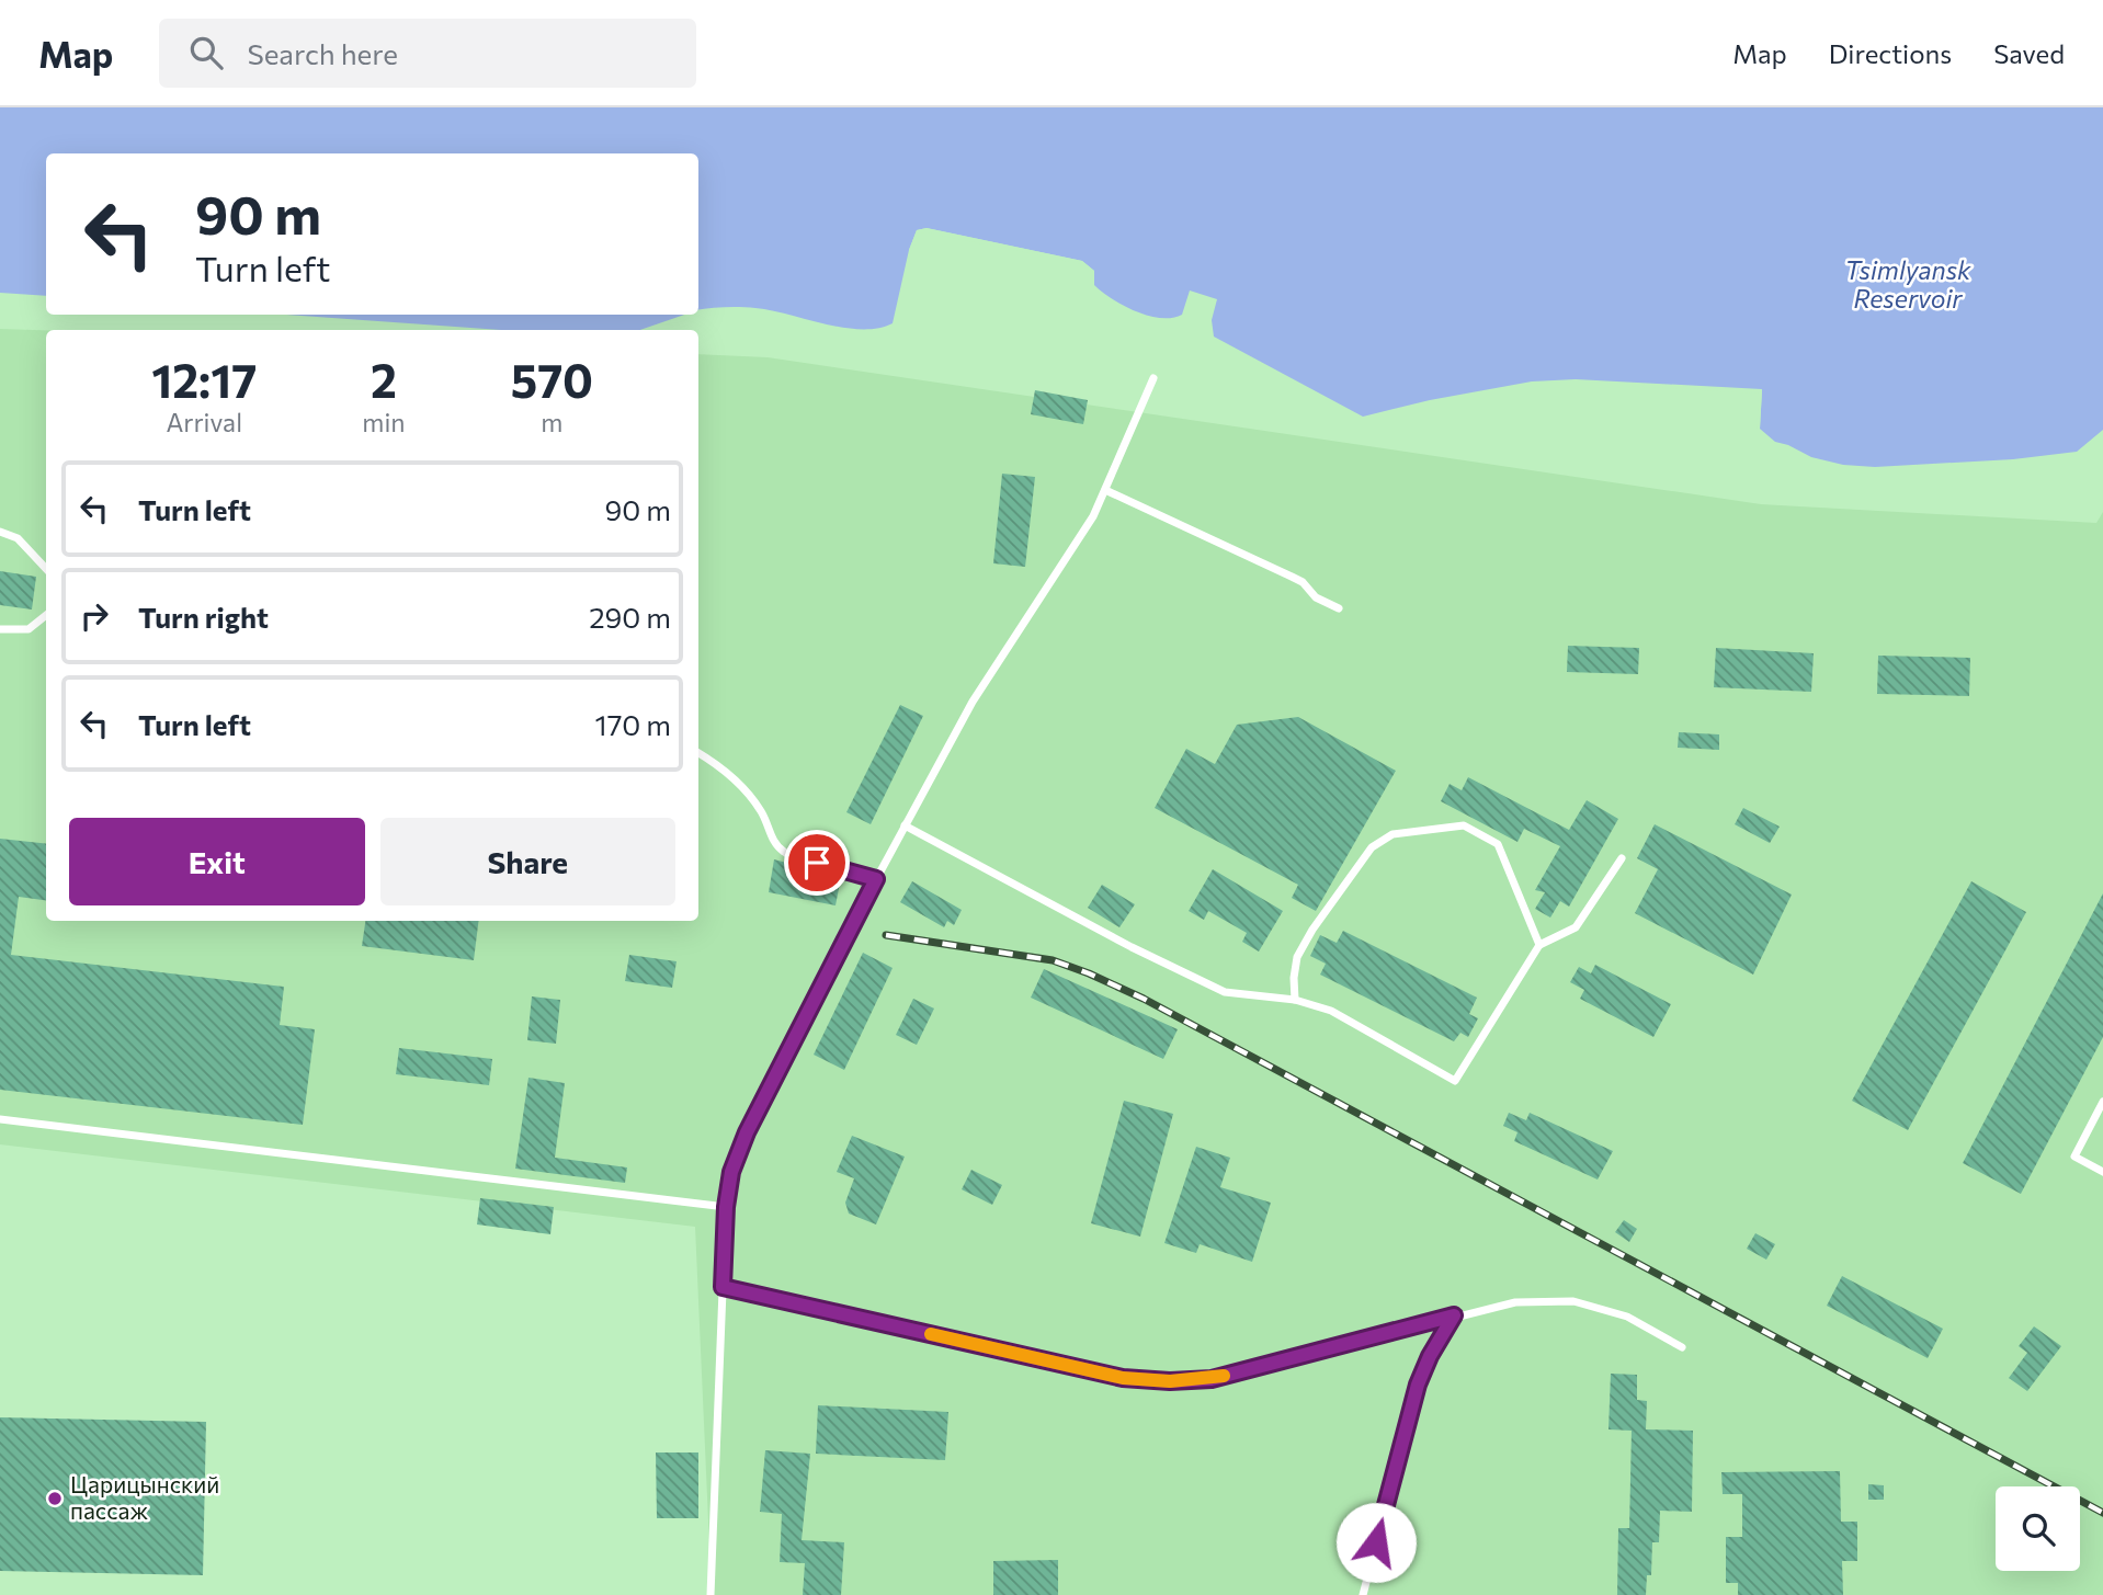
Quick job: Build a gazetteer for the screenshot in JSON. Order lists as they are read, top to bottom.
{
  "water": ["Tsimlyansk Reservoir"],
  "places": ["Царицынский пассаж"],
  "page": {
    "header": "Map",
    "search": "Search here",
    "nav": ["Map", "Directions", "Saved"],
    "turn": ["90 m", "Turn left"],
    "eta": [
      "12:17",
      "Arrival",
      "2",
      "min",
      "570",
      "m"
    ],
    "list": [
      {
        "name": "Turn left",
        "value": "90 m"
      },
      {
        "name": "Turn right",
        "value": "290 m"
      },
      {
        "name": "Turn left",
        "value": "170 m"
      }
    ],
    "buttons": ["Exit", "Share"]
  }
}
